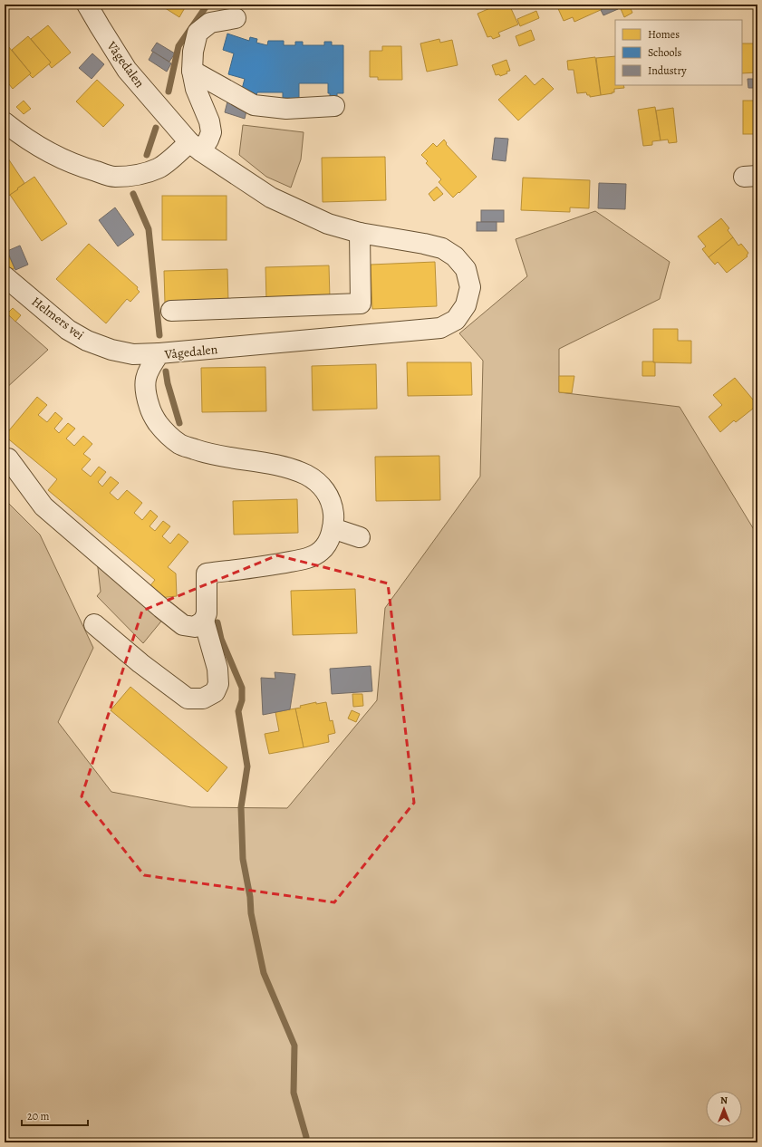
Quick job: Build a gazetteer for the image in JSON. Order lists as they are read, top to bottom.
{
  "streets": {
    "street": ["Vågedalen", "Helmers vei"]
  },
  "crossings": [
    ["Vågedalen", "Helmers vei"]
  ],
  "legend": ["Homes", "Schools", "Industry"],
  "scale_bar": "20 m",
  "north": "top"
}
